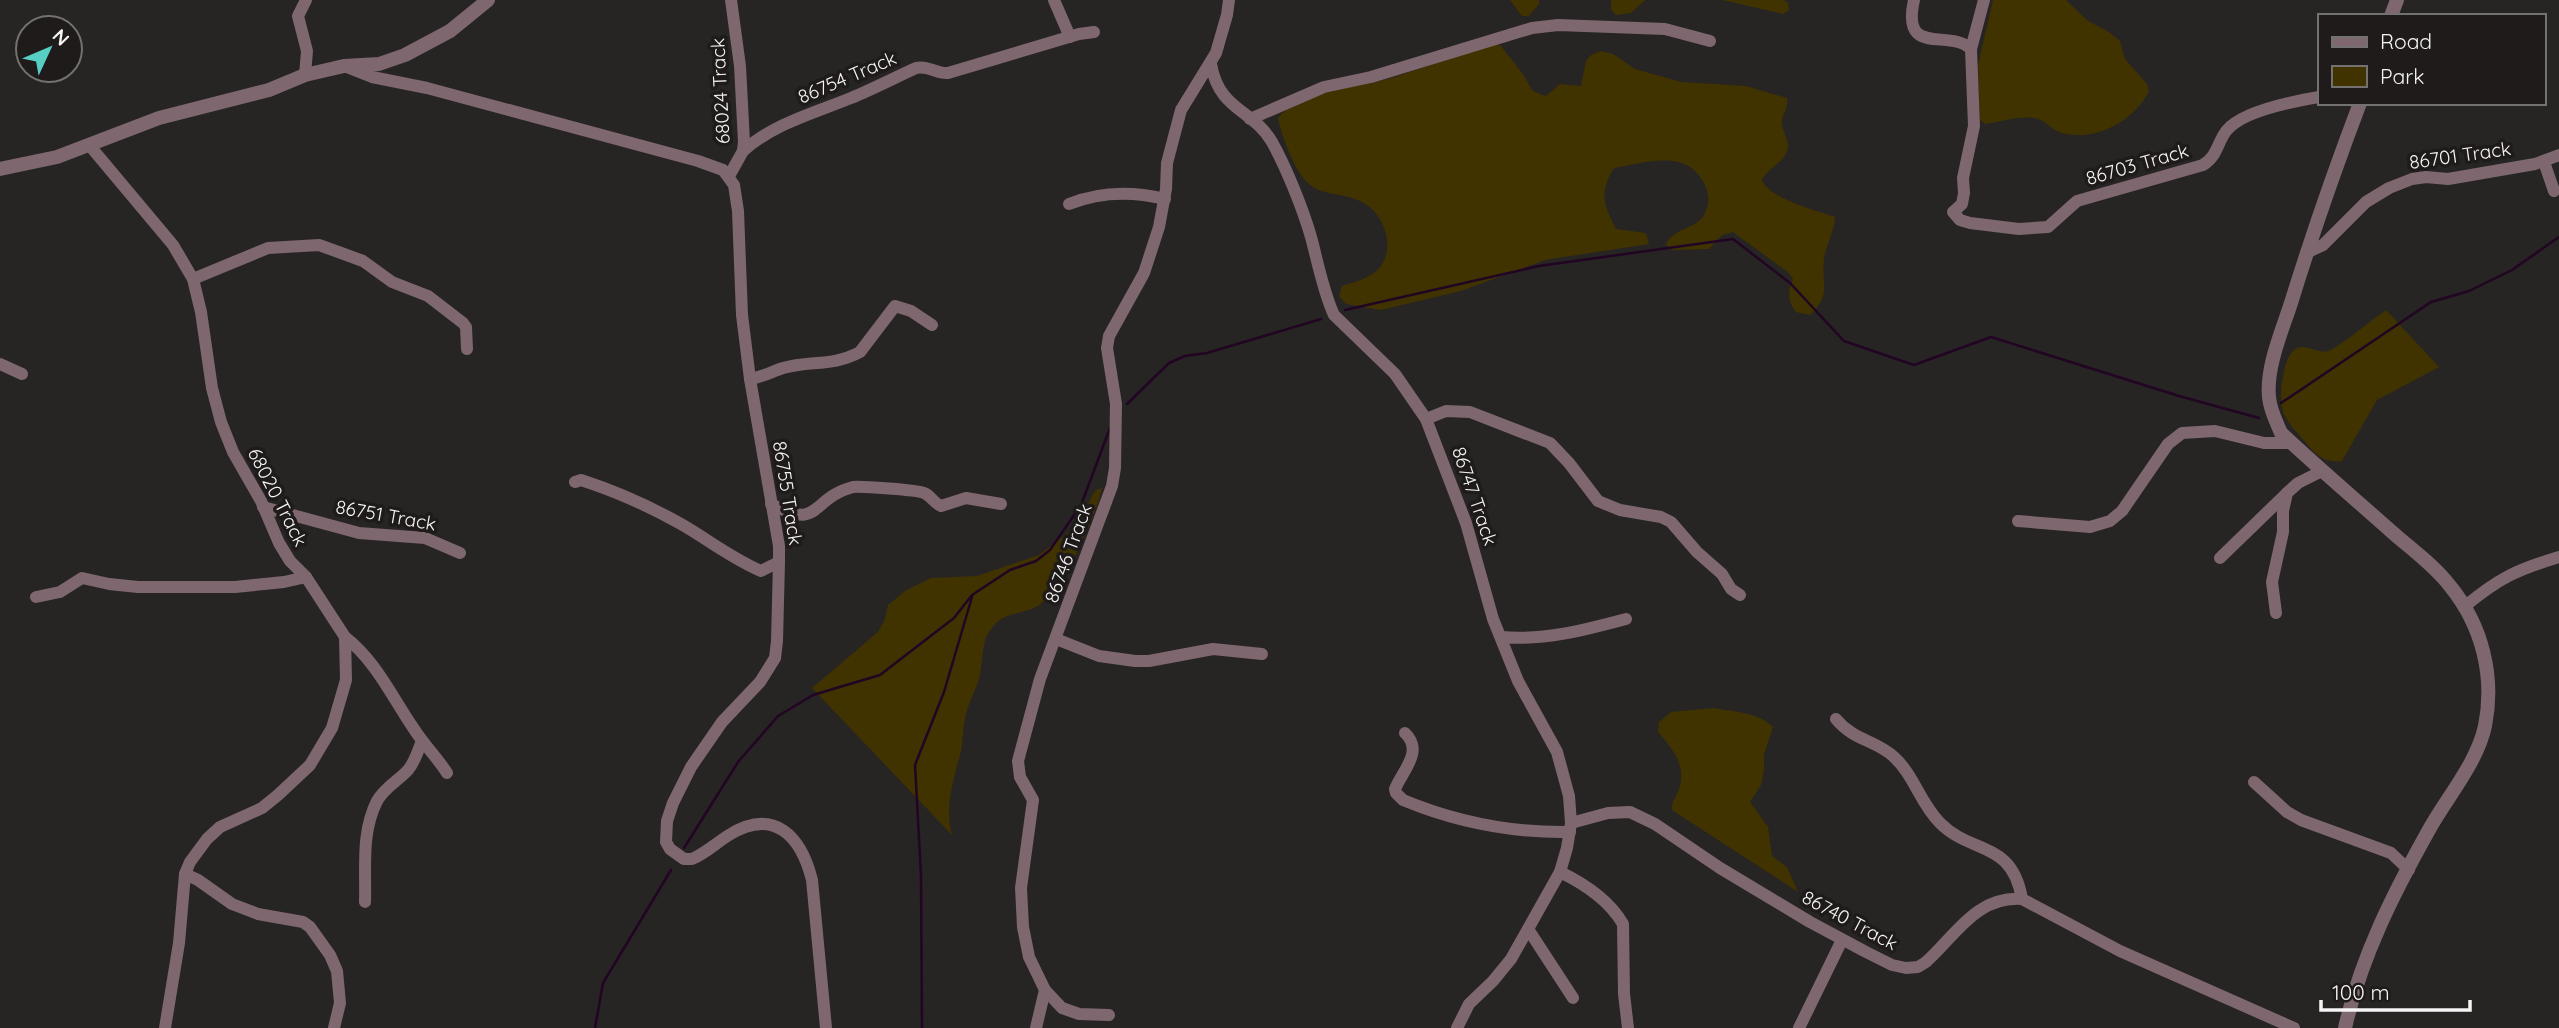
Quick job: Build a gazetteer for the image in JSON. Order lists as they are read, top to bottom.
{
  "streets": {
    "street": [
      "86754 Track",
      "68024 Track",
      "86701 Track",
      "86703 Track",
      "86755 Track",
      "86747 Track",
      "68020 Track",
      "86751 Track",
      "86746 Track",
      "86740 Track"
    ]
  },
  "crossings": [
    ["86754 Track", "68024 Track"],
    ["68024 Track", "86755 Track"],
    ["86747 Track", "86746 Track"],
    ["86747 Track", "86740 Track"],
    ["68020 Track", "86751 Track"]
  ],
  "legend": ["Road", "Park"],
  "scale_bar": "100 m",
  "north": "top right"
}
